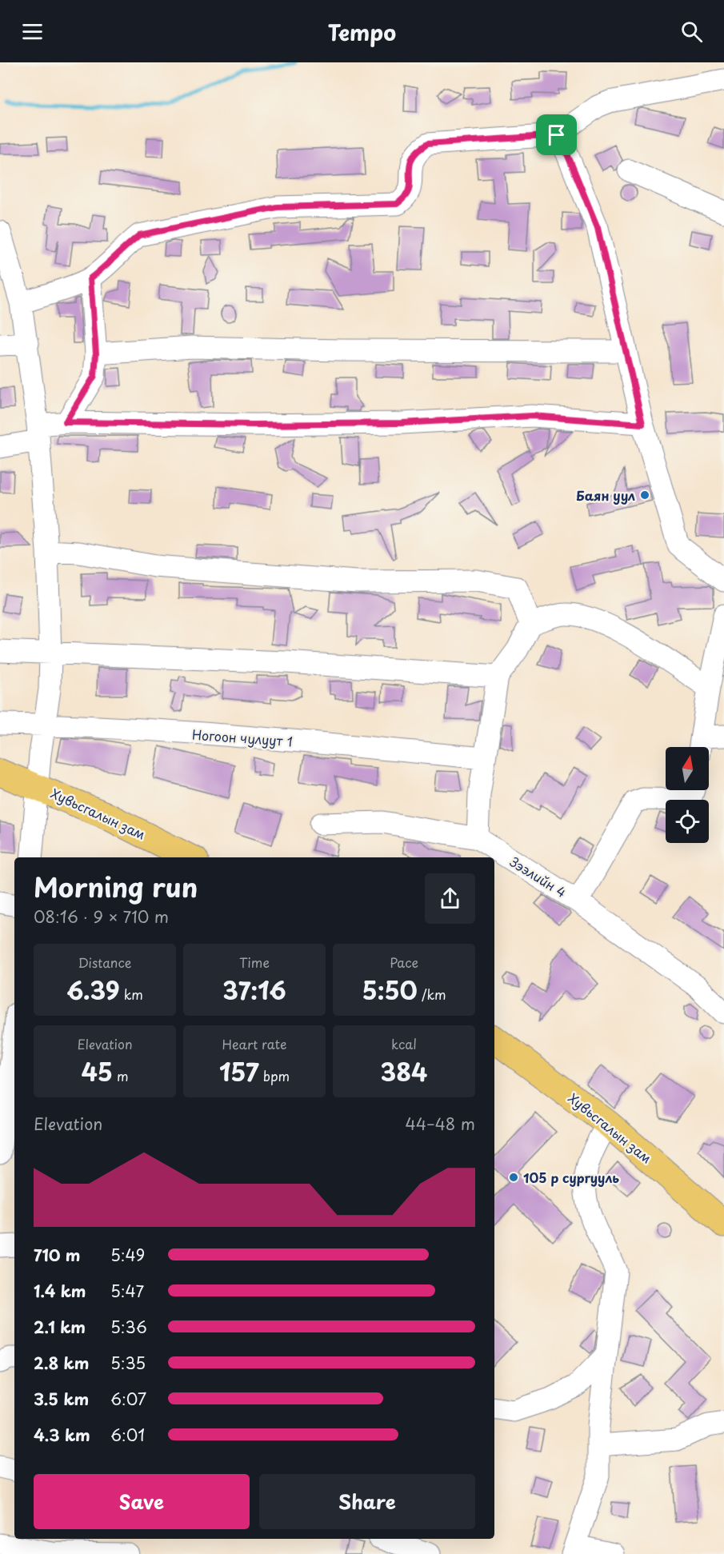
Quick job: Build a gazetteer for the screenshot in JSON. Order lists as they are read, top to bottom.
{
  "streets": {
    "main road": ["Хувьсгалын зам"],
    "street": ["Ногоон чулуут 1", "Зээлийн 4"]
  },
  "places": ["Баян уул", "105 р сургууль"],
  "north": "top",
  "page": {
    "header": "Tempo",
    "heading": ["Morning run", "08:16 · 9 × 710 m"],
    "stats": [
      ["Distance", "6.39 km"],
      ["Time", "37:16"],
      ["Pace", "5:50 /km"],
      ["Elevation", "45 m"],
      ["Heart rate", "157 bpm"],
      ["kcal", "384"]
    ],
    "chart": ["Elevation", "44–48 m"],
    "list": [
      {
        "name": "710 m",
        "note": "5:49"
      },
      {
        "name": "1.4 km",
        "note": "5:47"
      },
      {
        "name": "2.1 km",
        "note": "5:36"
      },
      {
        "name": "2.8 km",
        "note": "5:35"
      },
      {
        "name": "3.5 km",
        "note": "6:07"
      },
      {
        "name": "4.3 km",
        "note": "6:01"
      }
    ],
    "buttons": ["Save", "Share"]
  }
}
